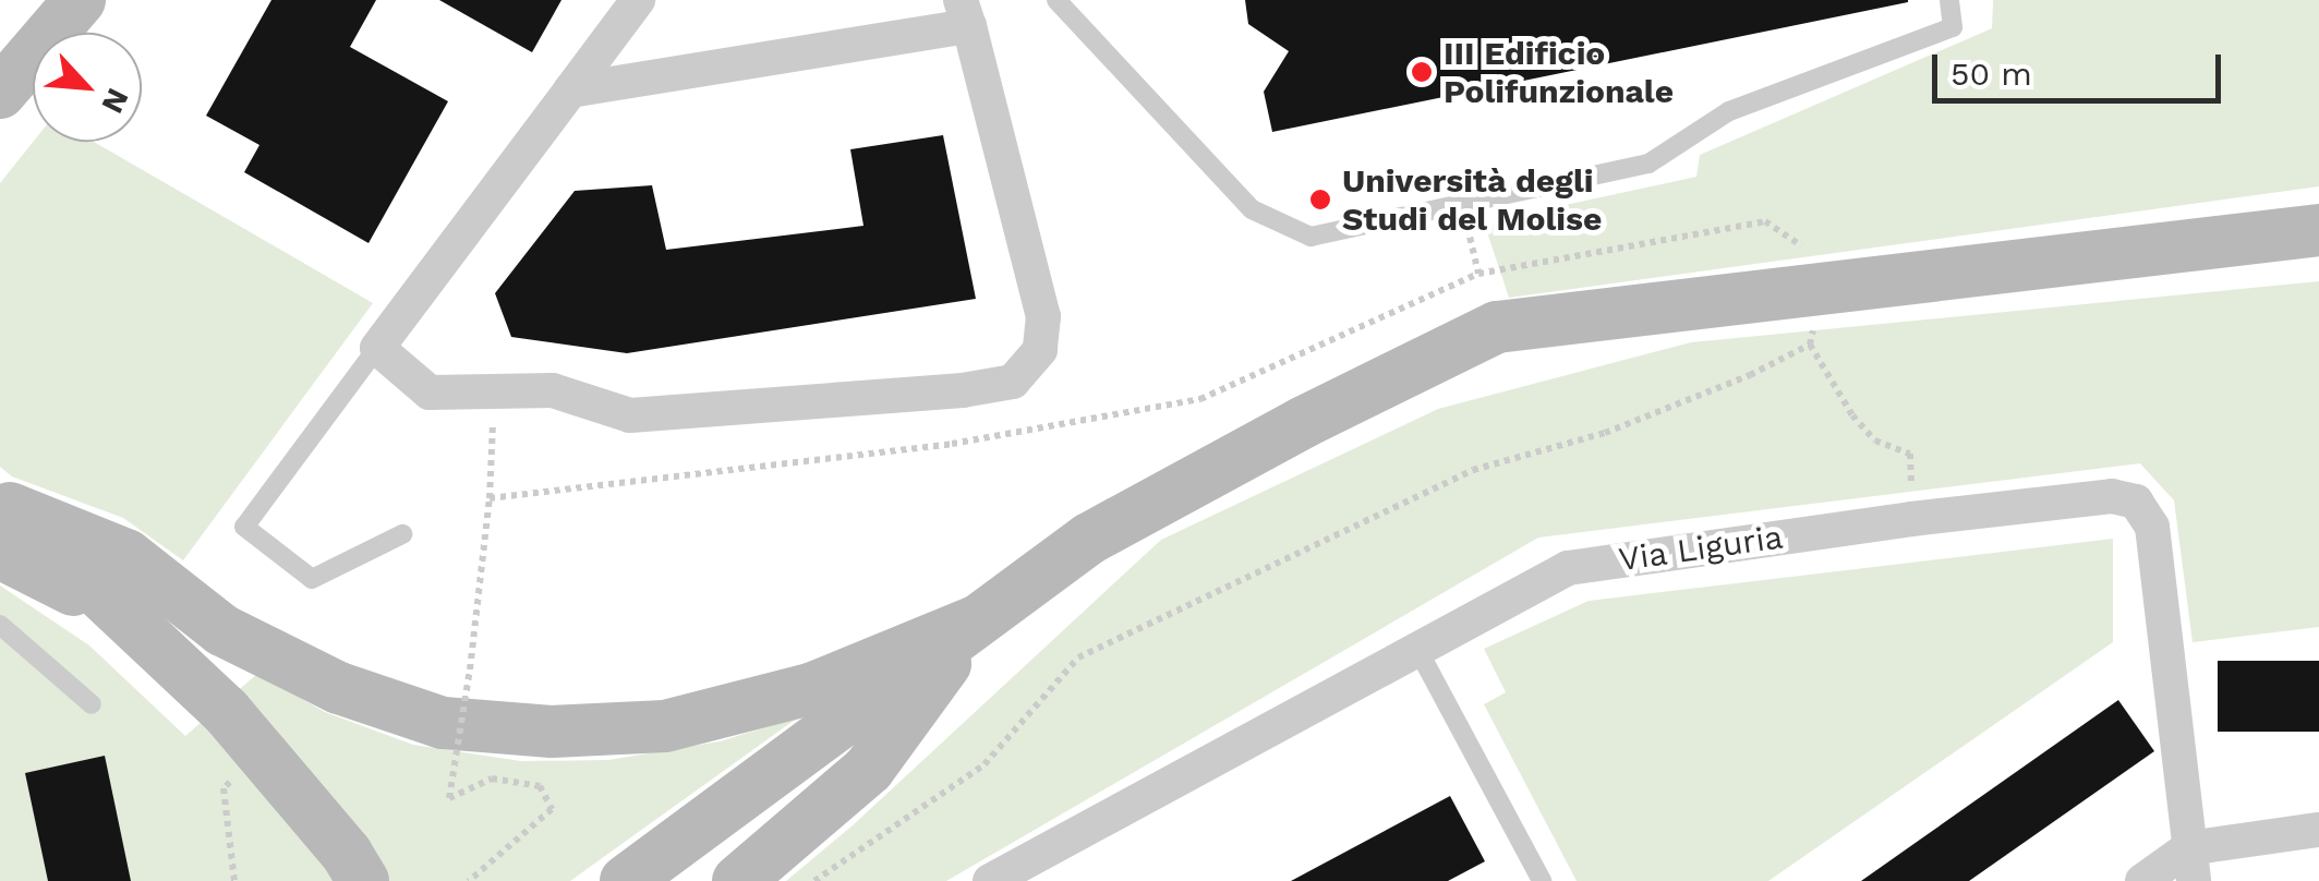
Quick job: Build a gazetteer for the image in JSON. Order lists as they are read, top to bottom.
{
  "streets": {
    "street": ["Via Liguria"]
  },
  "places": ["III Edificio Polifunzionale", "Università degli Studi del Molise"],
  "scale_bar": "50 m",
  "north": "bottom right"
}
